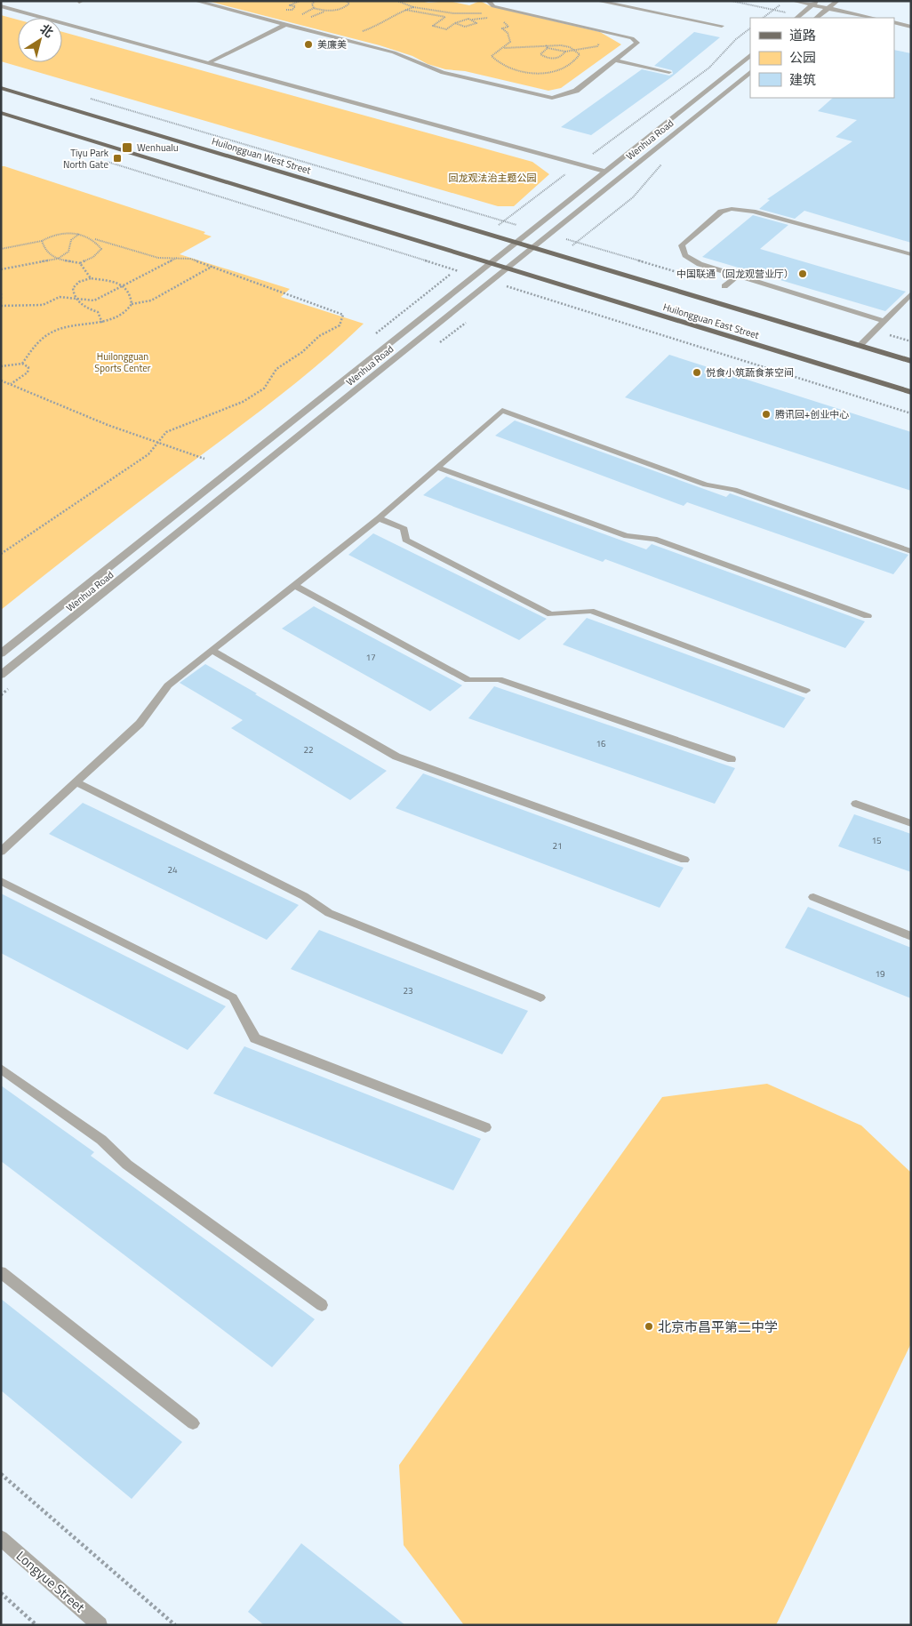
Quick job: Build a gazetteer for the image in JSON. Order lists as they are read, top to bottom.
{
  "streets": {
    "main road": ["Huilongguan West Street", "Huilongguan East Street"],
    "street": ["Wenhua Road", "Longyue Street"]
  },
  "crossings": [
    ["Wenhua Road", "Huilongguan West Street"],
    ["Wenhua Road", "Huilongguan East Street"],
    ["Huilongguan West Street", "Huilongguan East Street"]
  ],
  "parks": ["回龙观法治主题公园", "Huilongguan Sports Center"],
  "places": {
    "other": [
      "美廉美",
      "中国联通（回龙观营业厅）",
      "悦食小筑蔬食茶空间",
      "腾讯回+创业中心",
      "北京市昌平第二中学"
    ],
    "transit": ["Wenhualu", "Tiyu Park North Gate"]
  },
  "house_numbers": [
    "17",
    "16",
    "22",
    "15",
    "21",
    "24",
    "19",
    "23"
  ],
  "legend": ["道路", "公园", "建筑"],
  "north": "top right"
}
